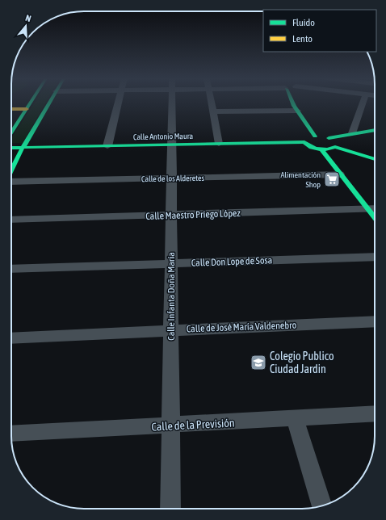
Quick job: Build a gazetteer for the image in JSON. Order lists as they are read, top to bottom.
{
  "streets": {
    "main road": ["Calle Antonio Maura"],
    "street": [
      "Calle de los Alderetes",
      "Calle Maestro Priego López",
      "Calle Don Lope de Sosa",
      "Calle Infanta Doña María",
      "Calle de José María Valdenebro",
      "Calle de la Previsión"
    ]
  },
  "crossings": [
    ["Calle Antonio Maura", "Calle Infanta Doña María"],
    ["Calle de los Alderetes", "Calle Infanta Doña María"],
    ["Calle Maestro Priego López", "Calle Infanta Doña María"],
    ["Calle Don Lope de Sosa", "Calle Infanta Doña María"],
    ["Calle Infanta Doña María", "Calle de José María Valdenebro"],
    ["Calle Infanta Doña María", "Calle de la Previsión"]
  ],
  "places": {
    "supermarket": ["Alimentación Shop"],
    "school or university": ["Colegio Publico Ciudad Jardin"]
  },
  "legend": ["Fluido", "Lento"],
  "north": "top"
}
